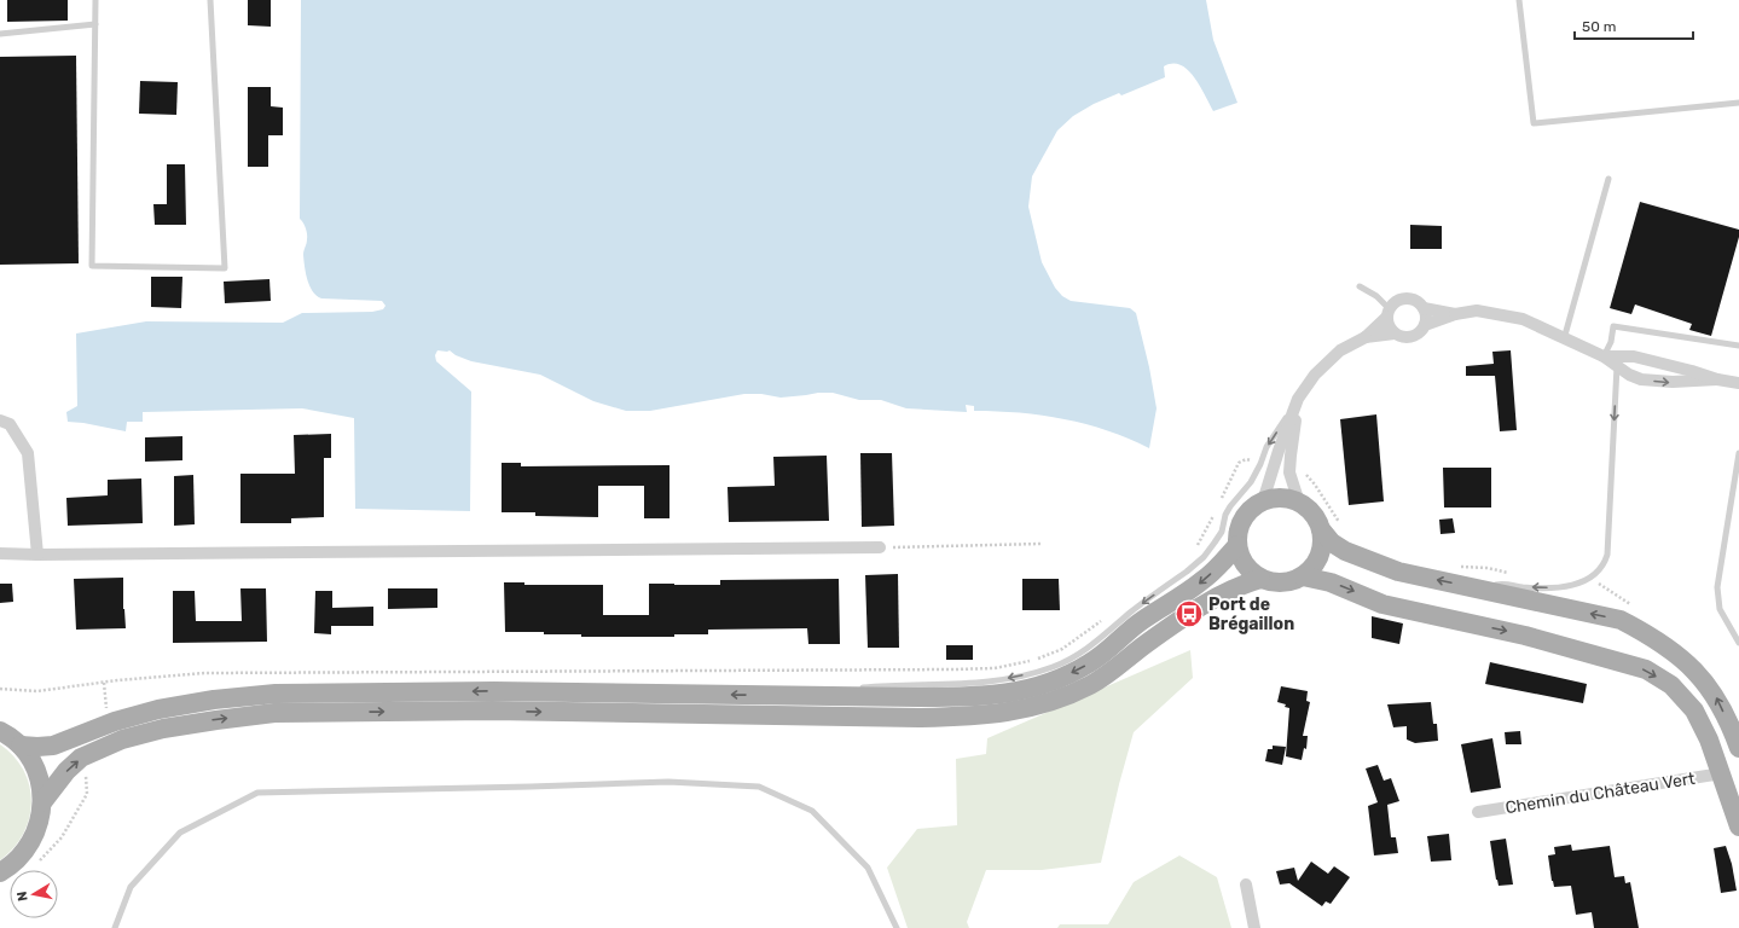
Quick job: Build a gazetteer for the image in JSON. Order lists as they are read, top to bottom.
{
  "streets": {
    "street": ["Chemin du Château Vert"]
  },
  "places": {
    "bus stop": ["Port de Brégaillon"]
  },
  "scale_bar": "50 m",
  "north": "left"
}
